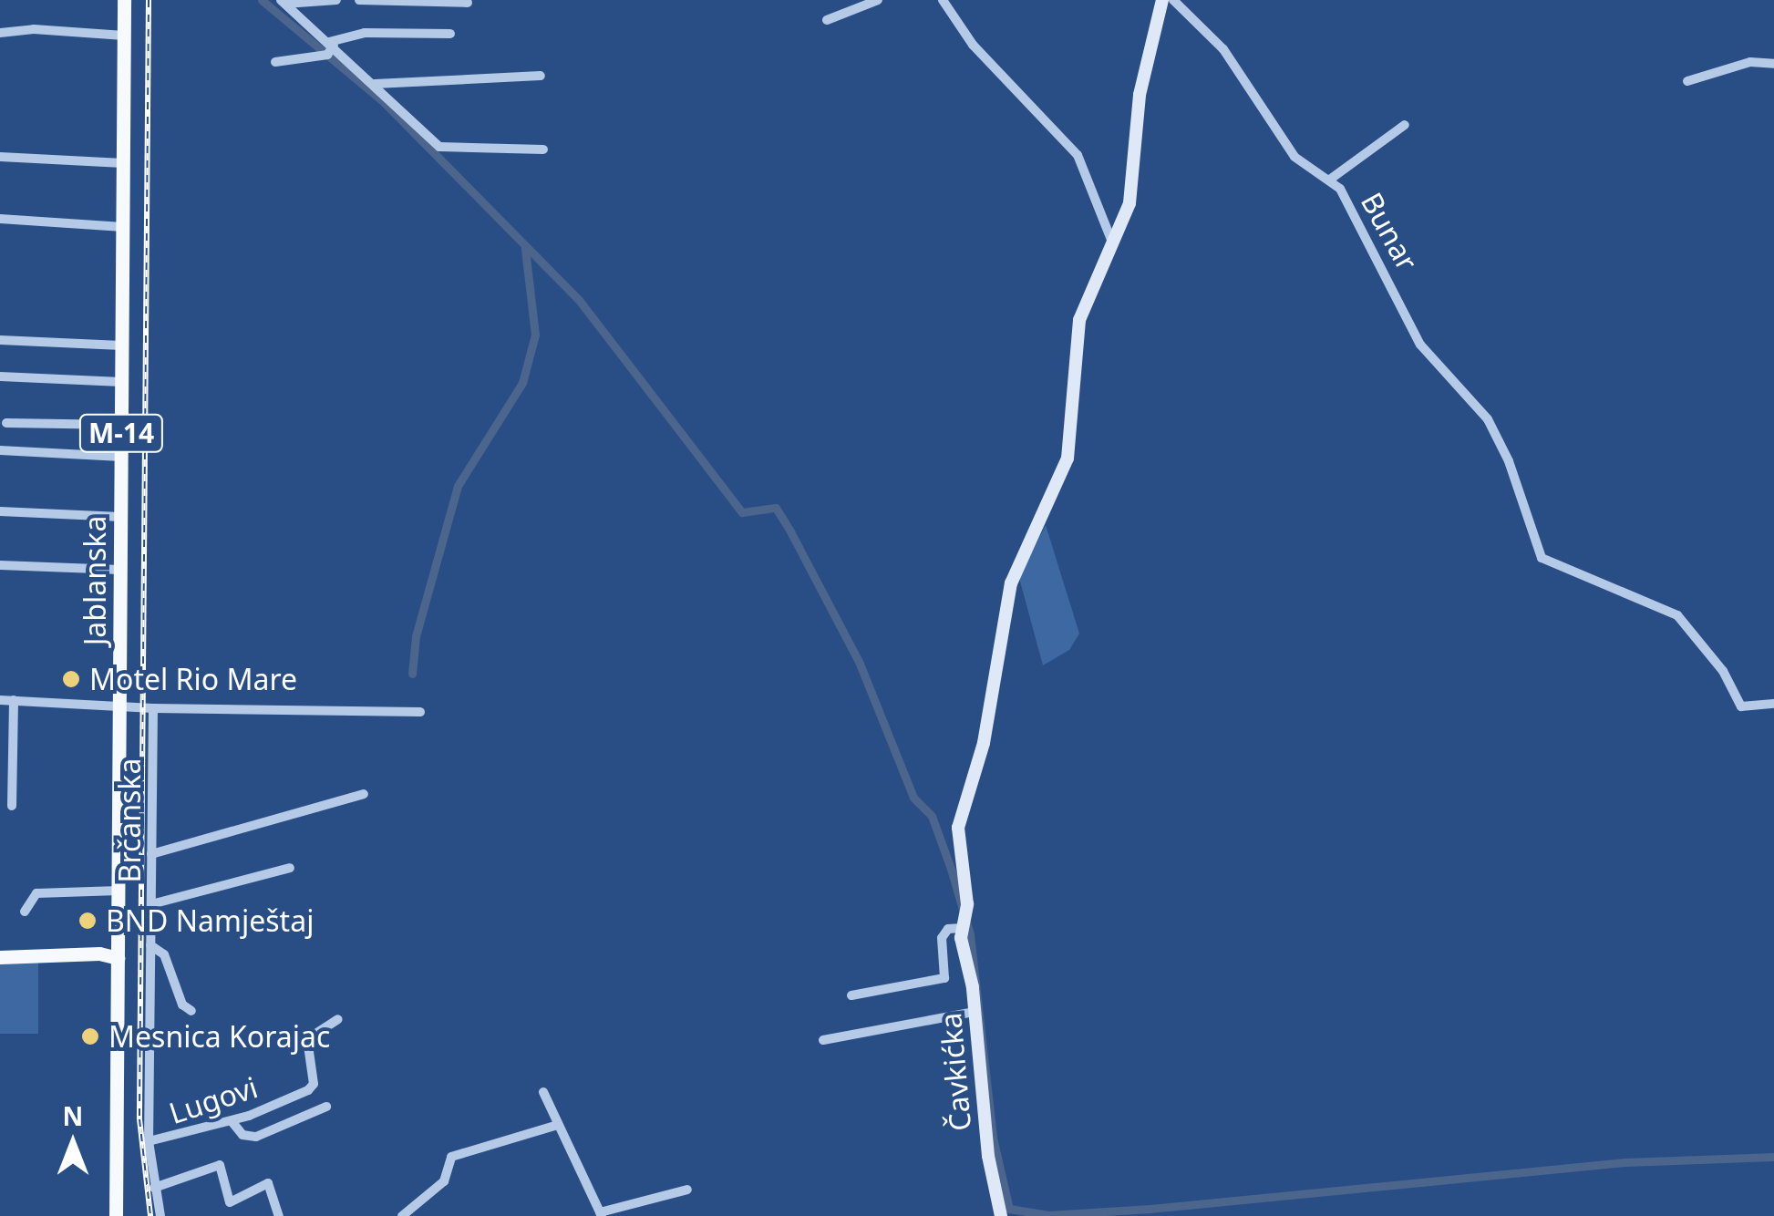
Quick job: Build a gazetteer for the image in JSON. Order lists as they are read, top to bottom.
{
  "streets": {
    "main road": ["M-14", "Jablanska"],
    "street": [
      "Bunar",
      "Brčanska",
      "Čavkićka",
      "Lugovi"
    ]
  },
  "crossings": [
    ["Brčanska", "Lugovi"]
  ],
  "places": ["Motel Rio Mare", "BND Namještaj", "Mesnica Korajac"],
  "north": "top"
}
